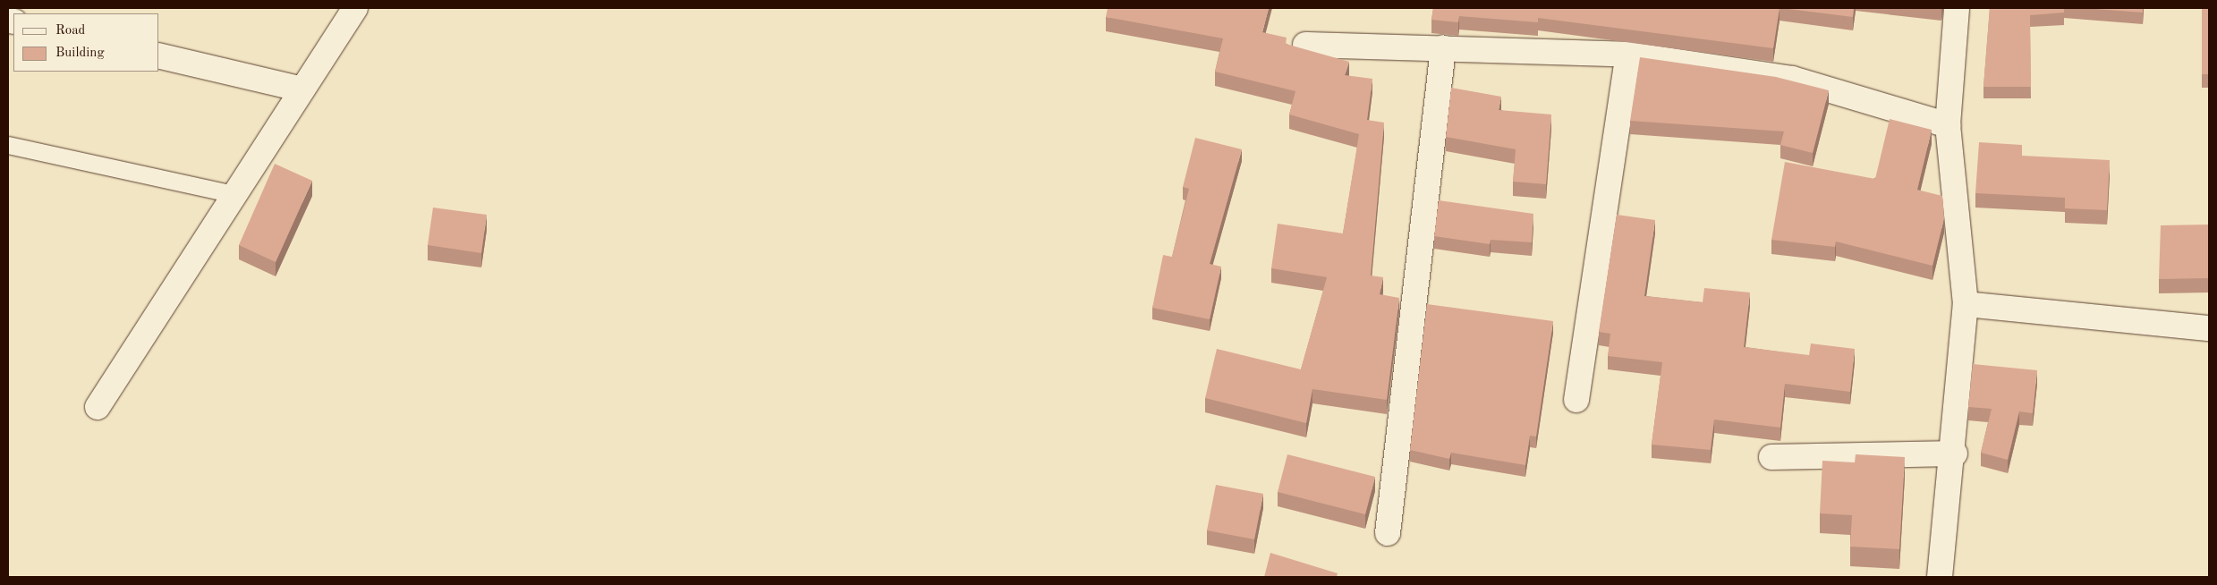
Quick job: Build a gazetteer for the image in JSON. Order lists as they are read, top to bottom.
{
  "legend": ["Road", "Building"]
}
